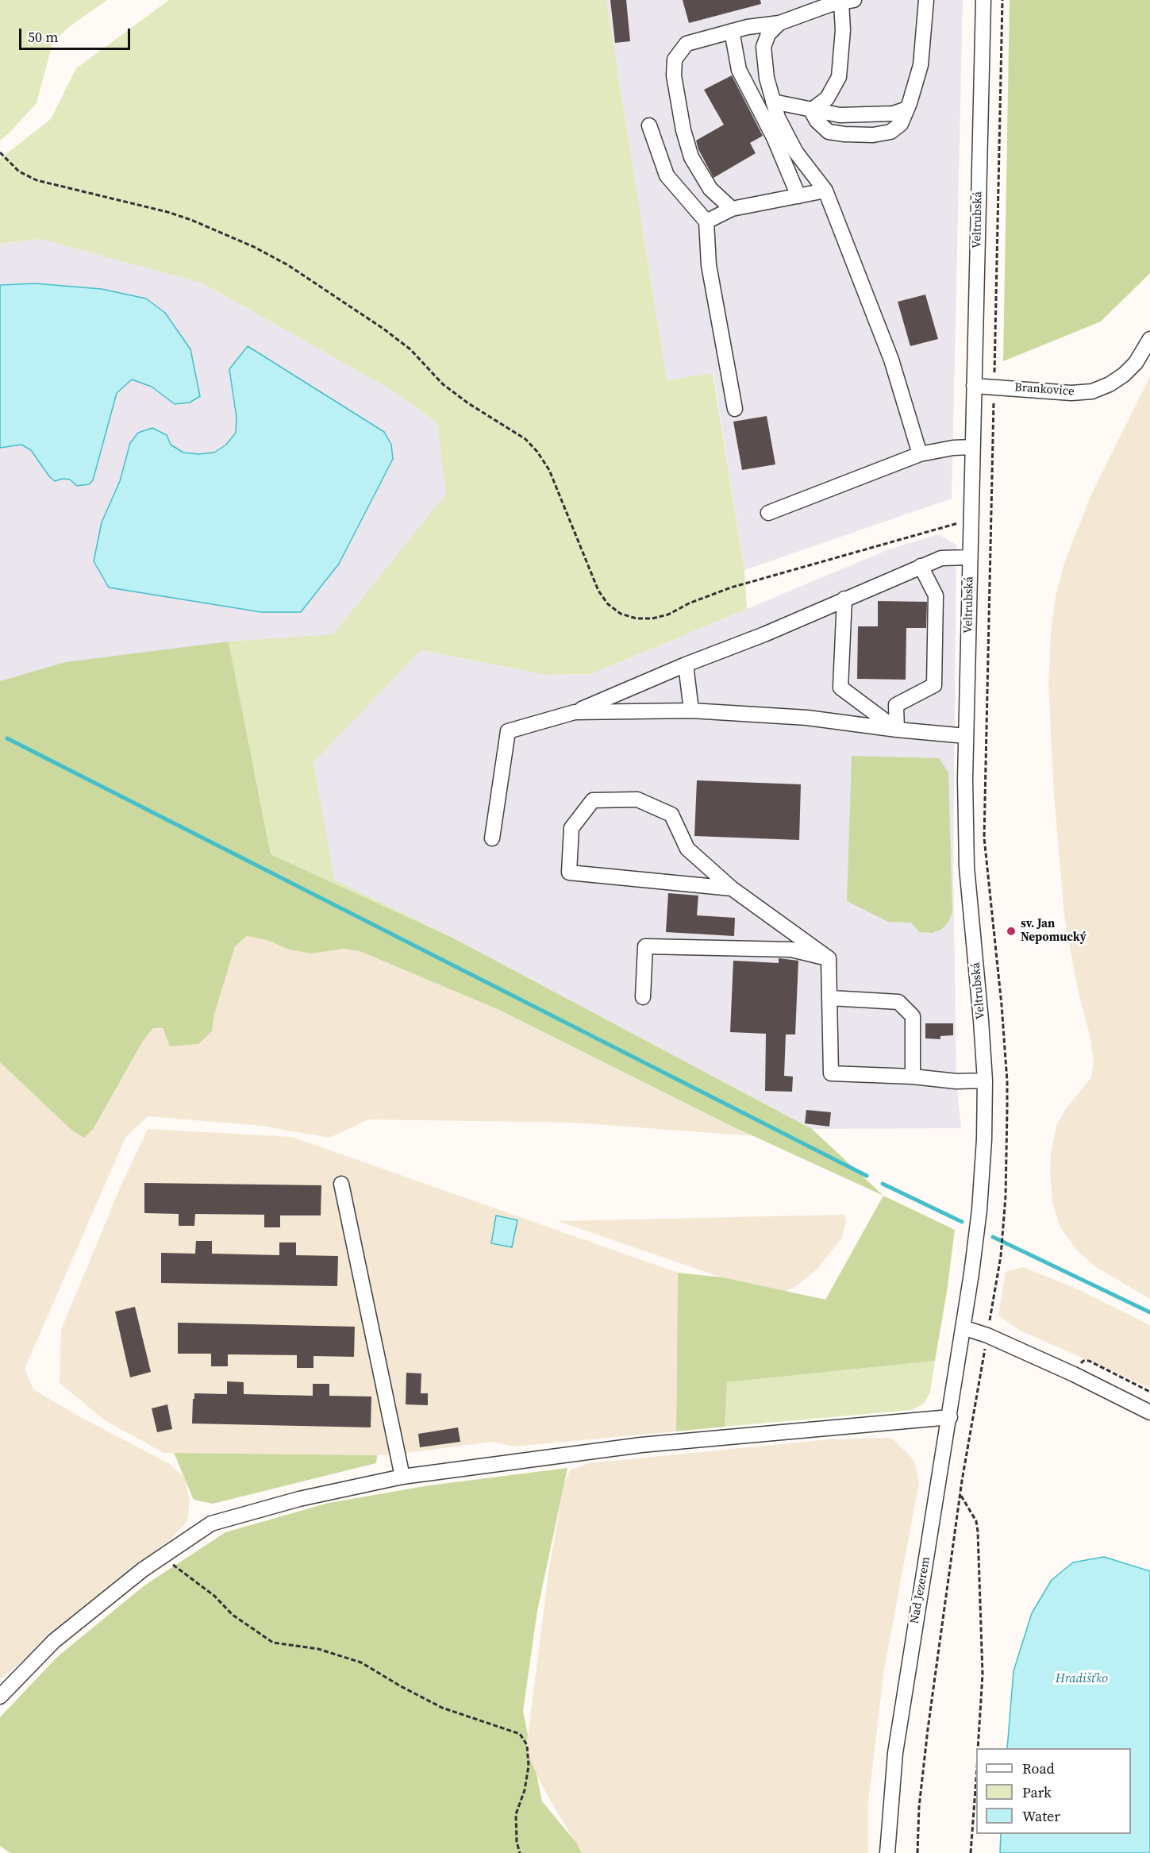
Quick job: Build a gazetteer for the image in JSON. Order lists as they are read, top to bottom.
{
  "streets": {
    "street": ["Veltrubská", "Brankovice", "Nad Jezerem"]
  },
  "crossings": [
    ["Veltrubská", "Brankovice"],
    ["Veltrubská", "Nad Jezerem"]
  ],
  "water": ["Hradišťko"],
  "places": ["sv. Jan Nepomucký"],
  "legend": ["Road", "Park", "Water"],
  "scale_bar": "50 m"
}
